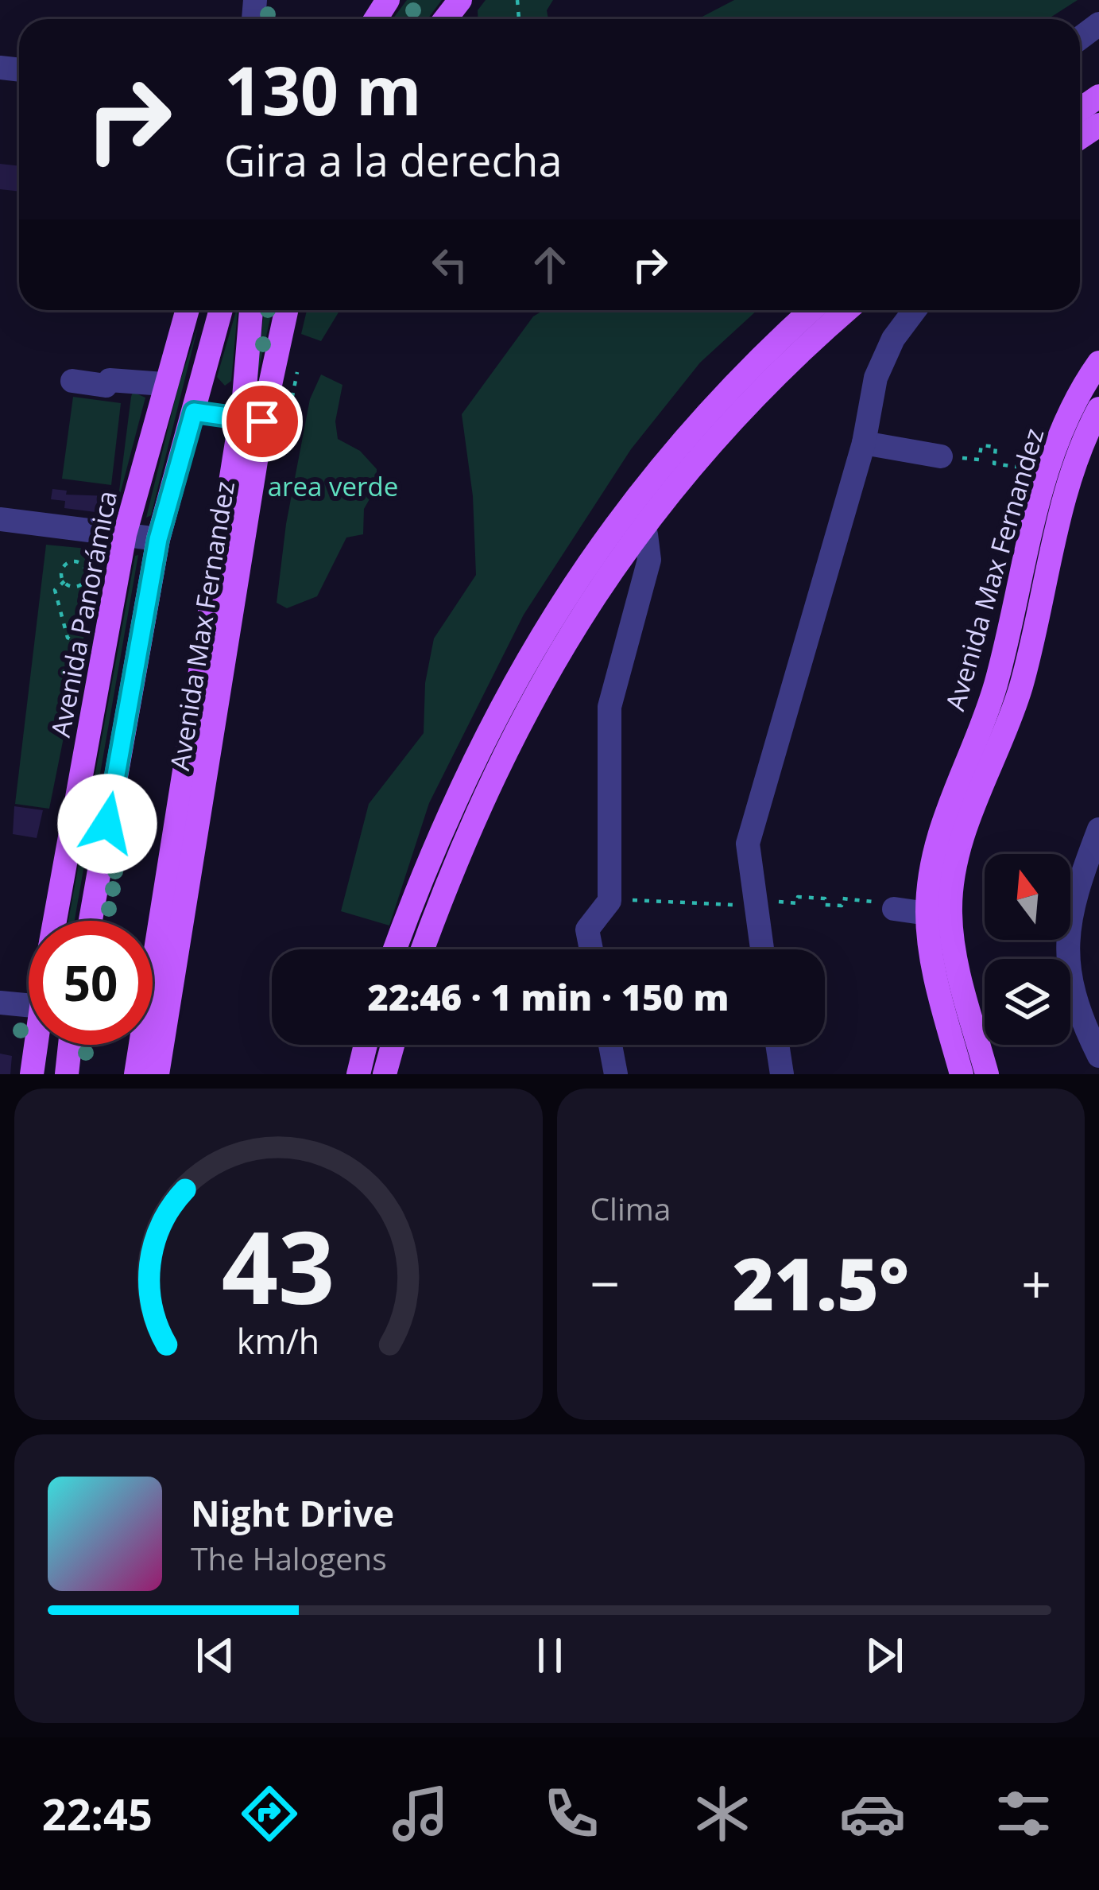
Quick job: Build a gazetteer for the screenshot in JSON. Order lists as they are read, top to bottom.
{
  "streets": {
    "main road": ["Avenida Max Fernandez", "Avenida Panorámica"]
  },
  "parks": ["area verde"],
  "north": "top",
  "page": {
    "turn": ["130 m", "Gira a la derecha"],
    "limit": "50",
    "trip": "22:46 · 1 min · 150 m",
    "tile": "Clima",
    "heat": ["−", "21.5°", "+"],
    "song": ["Night Drive", "The Halogens"],
    "tabs": "22:45",
    "gauge": ["43", "km/h"]
  }
}
